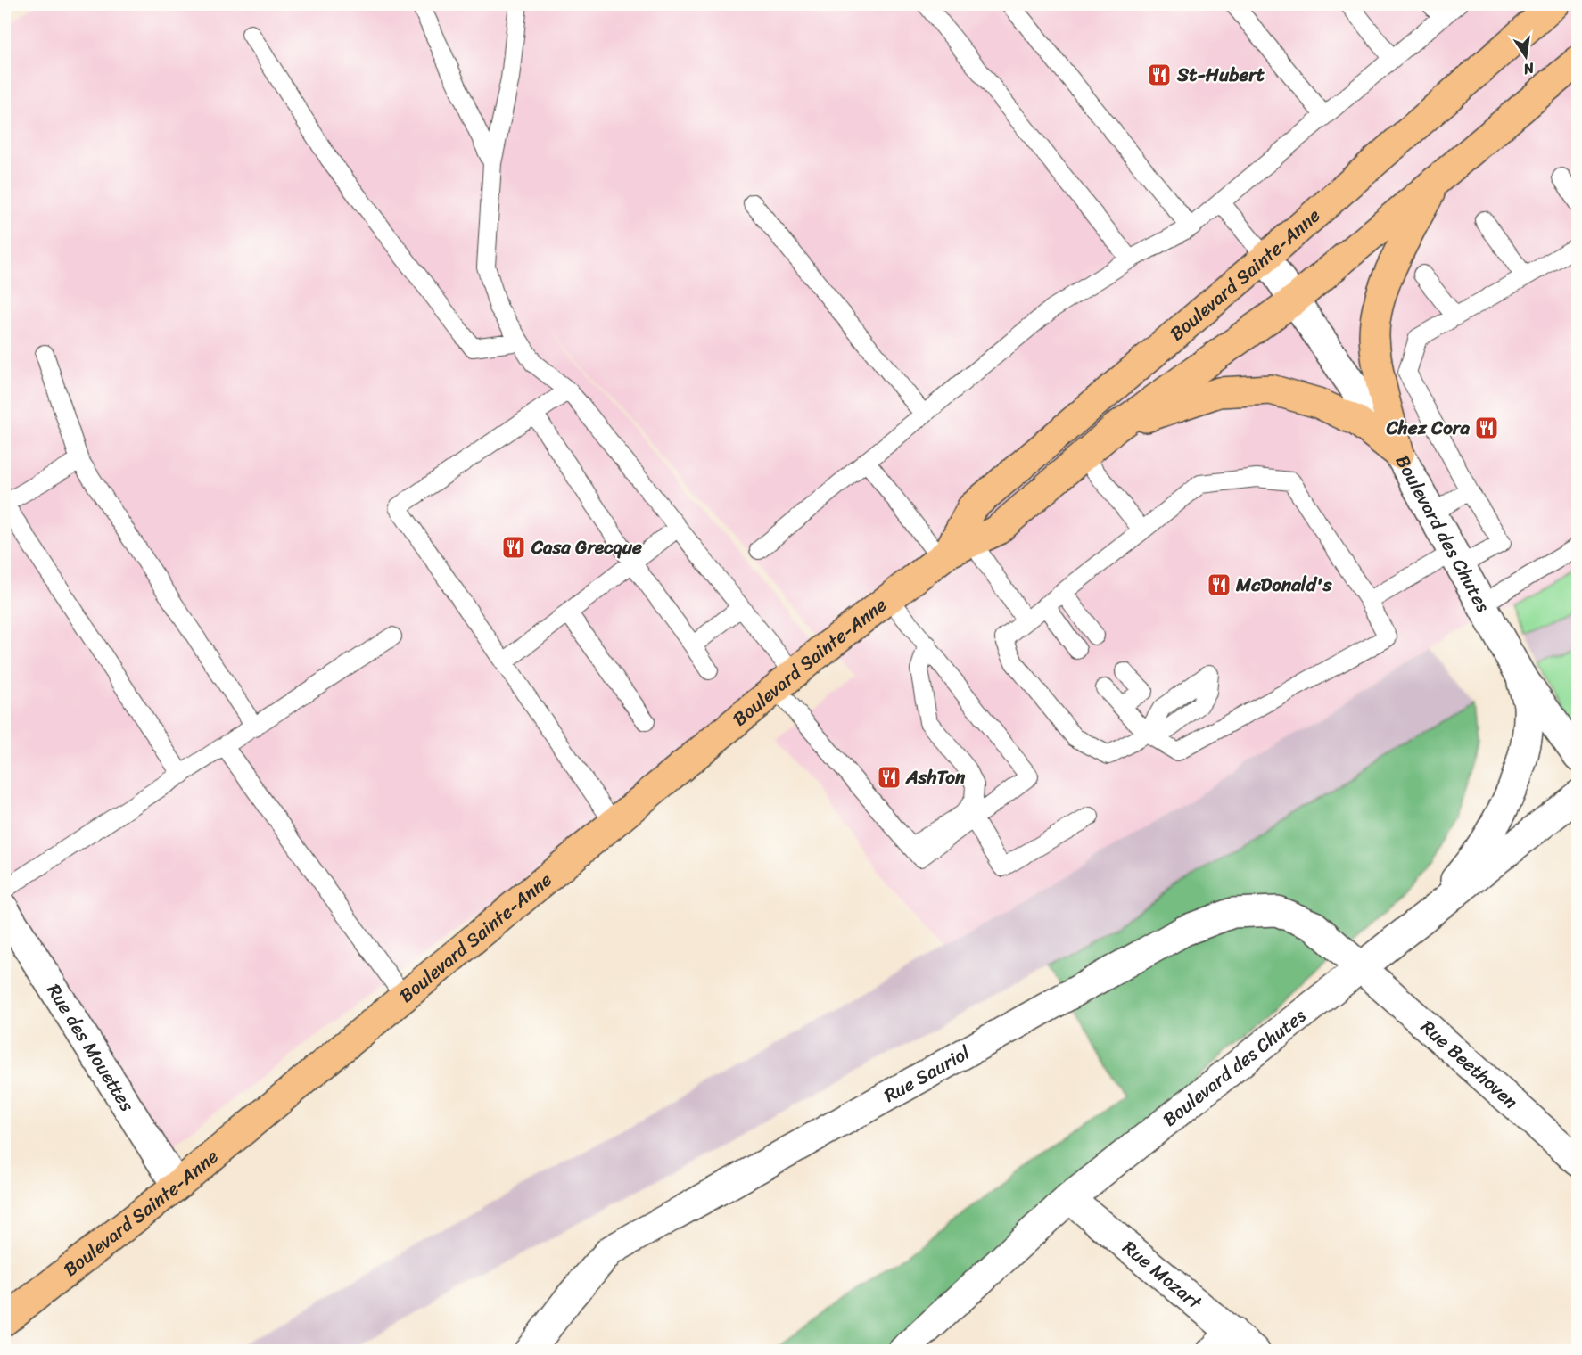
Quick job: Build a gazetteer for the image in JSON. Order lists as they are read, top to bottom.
{
  "streets": {
    "main road": ["Boulevard Sainte-Anne"],
    "street": [
      "Boulevard des Chutes",
      "Rue des Mouettes",
      "Rue Beethoven",
      "Rue Sauriol",
      "Rue Mozart"
    ]
  },
  "crossings": [
    ["Boulevard Sainte-Anne", "Boulevard des Chutes"],
    ["Boulevard Sainte-Anne", "Rue des Mouettes"],
    ["Boulevard des Chutes", "Rue Beethoven"],
    ["Boulevard des Chutes", "Rue Sauriol"],
    ["Boulevard des Chutes", "Rue Mozart"],
    ["Rue Beethoven", "Rue Sauriol"]
  ],
  "places": {
    "restaurant": [
      "St-Hubert",
      "Chez Cora",
      "Casa Grecque",
      "McDonald's",
      "AshTon"
    ]
  },
  "north": "bottom"
}
